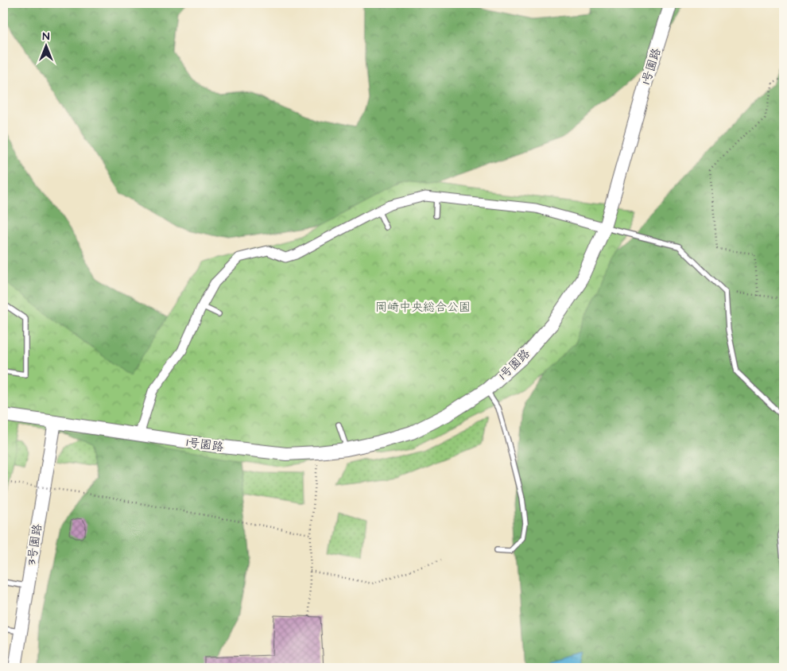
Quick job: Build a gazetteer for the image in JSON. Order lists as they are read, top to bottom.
{
  "streets": {
    "street": ["1号園路", "3号園路"]
  },
  "crossings": [
    ["1号園路", "3号園路"]
  ],
  "parks": ["岡崎中央総合公園"],
  "north": "top"
}
